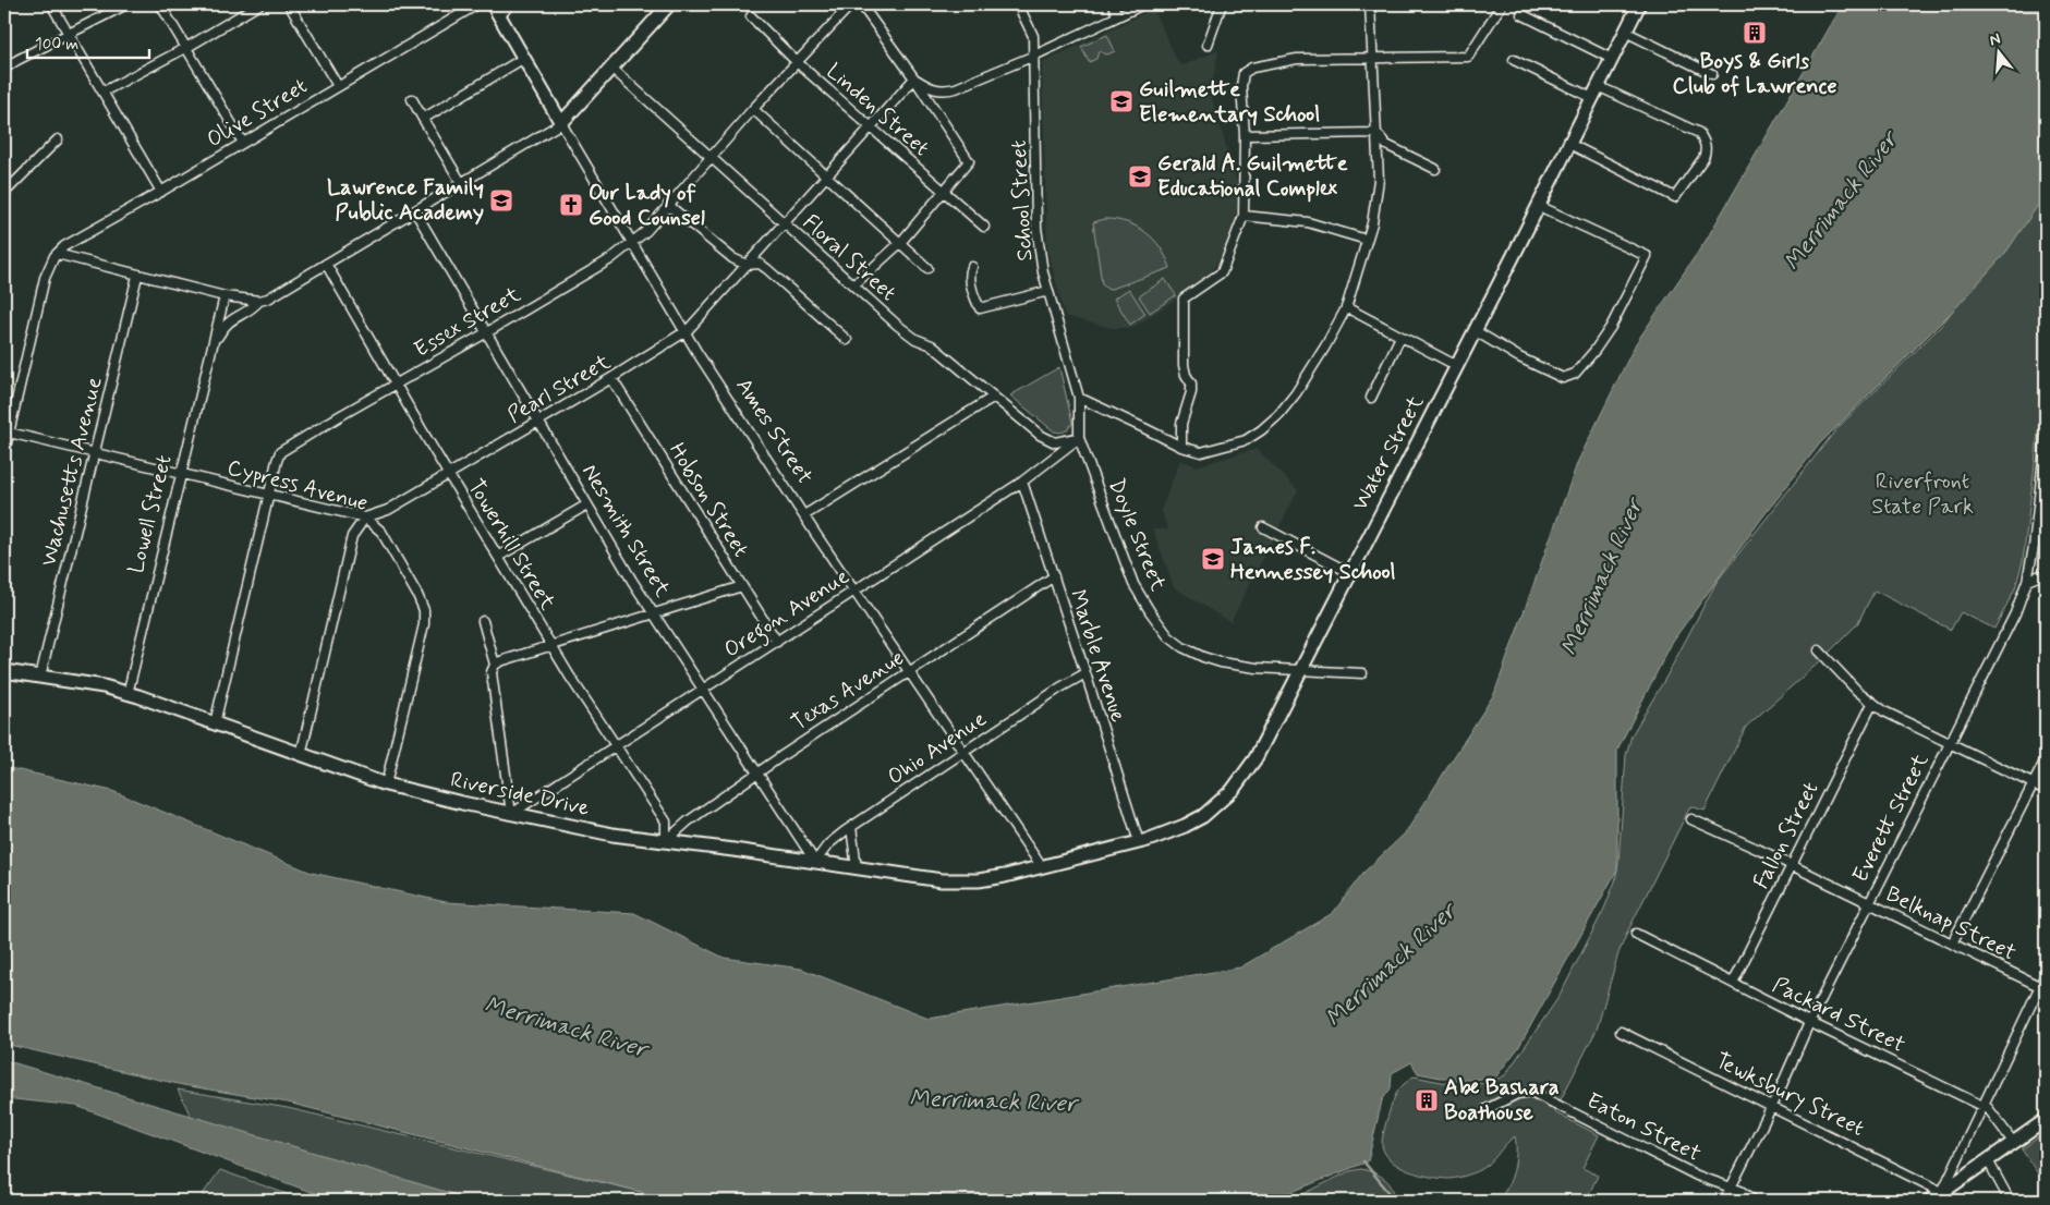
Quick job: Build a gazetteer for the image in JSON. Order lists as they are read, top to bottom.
{
  "streets": {
    "main road": [
      "Ames Street",
      "Water Street",
      "Lowell Street",
      "Riverside Drive"
    ],
    "street": [
      "Linden Street",
      "Olive Street",
      "School Street",
      "Floral Street",
      "Essex Street",
      "Pearl Street",
      "Wachusetts Avenue",
      "Cypress Avenue",
      "Hobson Street",
      "Nesmith Street",
      "Doyle Street",
      "Towerhill Street",
      "Oregon Avenue",
      "Marble Avenue",
      "Texas Avenue",
      "Ohio Avenue",
      "Everett Street",
      "Fallon Street",
      "Belknap Street",
      "Packard Street",
      "Tewksbury Street",
      "Eaton Street"
    ]
  },
  "crossings": [
    ["Linden Street", "Essex Street"],
    ["Linden Street", "Pearl Street"],
    ["School Street", "Floral Street"],
    ["School Street", "Doyle Street"],
    ["School Street", "Oregon Avenue"],
    ["Floral Street", "Essex Street"],
    ["Floral Street", "Pearl Street"],
    ["Floral Street", "Lowell Street"],
    ["Floral Street", "Doyle Street"],
    ["Floral Street", "Oregon Avenue"],
    ["Essex Street", "Ames Street"],
    ["Essex Street", "Cypress Avenue"],
    ["Essex Street", "Nesmith Street"],
    ["Essex Street", "Towerhill Street"],
    ["Essex Street", "Riverside Drive"],
    ["Pearl Street", "Ames Street"],
    ["Pearl Street", "Cypress Avenue"],
    ["Pearl Street", "Hobson Street"],
    ["Pearl Street", "Nesmith Street"],
    ["Pearl Street", "Towerhill Street"],
    ["Ames Street", "Water Street"],
    ["Ames Street", "Lowell Street"],
    ["Ames Street", "Oregon Avenue"],
    ["Ames Street", "Texas Avenue"],
    ["Ames Street", "Ohio Avenue"],
    ["Ames Street", "Riverside Drive"],
    ["Water Street", "Doyle Street"],
    ["Water Street", "Marble Avenue"],
    ["Water Street", "Riverside Drive"],
    ["Wachusetts Avenue", "Cypress Avenue"],
    ["Wachusetts Avenue", "Riverside Drive"],
    ["Cypress Avenue", "Lowell Street"],
    ["Cypress Avenue", "Riverside Drive"],
    ["Hobson Street", "Oregon Avenue"],
    ["Lowell Street", "Nesmith Street"],
    ["Lowell Street", "Towerhill Street"],
    ["Lowell Street", "Riverside Drive"],
    ["Nesmith Street", "Oregon Avenue"],
    ["Nesmith Street", "Texas Avenue"],
    ["Nesmith Street", "Ohio Avenue"],
    ["Nesmith Street", "Riverside Drive"],
    ["Doyle Street", "Oregon Avenue"],
    ["Towerhill Street", "Oregon Avenue"],
    ["Towerhill Street", "Texas Avenue"],
    ["Towerhill Street", "Riverside Drive"],
    ["Oregon Avenue", "Marble Avenue"],
    ["Oregon Avenue", "Riverside Drive"],
    ["Marble Avenue", "Texas Avenue"],
    ["Marble Avenue", "Ohio Avenue"],
    ["Texas Avenue", "Riverside Drive"],
    ["Ohio Avenue", "Riverside Drive"],
    ["Everett Street", "Belknap Street"],
    ["Everett Street", "Packard Street"],
    ["Everett Street", "Tewksbury Street"],
    ["Everett Street", "Eaton Street"],
    ["Fallon Street", "Belknap Street"],
    ["Fallon Street", "Packard Street"]
  ],
  "water": ["Merrimack River"],
  "parks": ["Riverfront State Park"],
  "places": {
    "building": ["Boys & Girls Club of Lawrence", "Abe Bashara Boathouse"],
    "school or university": [
      "Guilmette Elementary School",
      "Gerald A. Guilmette Educational Complex",
      "Lawrence Family Public Academy",
      "James F. Hennessey School"
    ],
    "church": ["Our Lady of Good Counsel"]
  },
  "scale_bar": "100 m",
  "north": "top"
}
